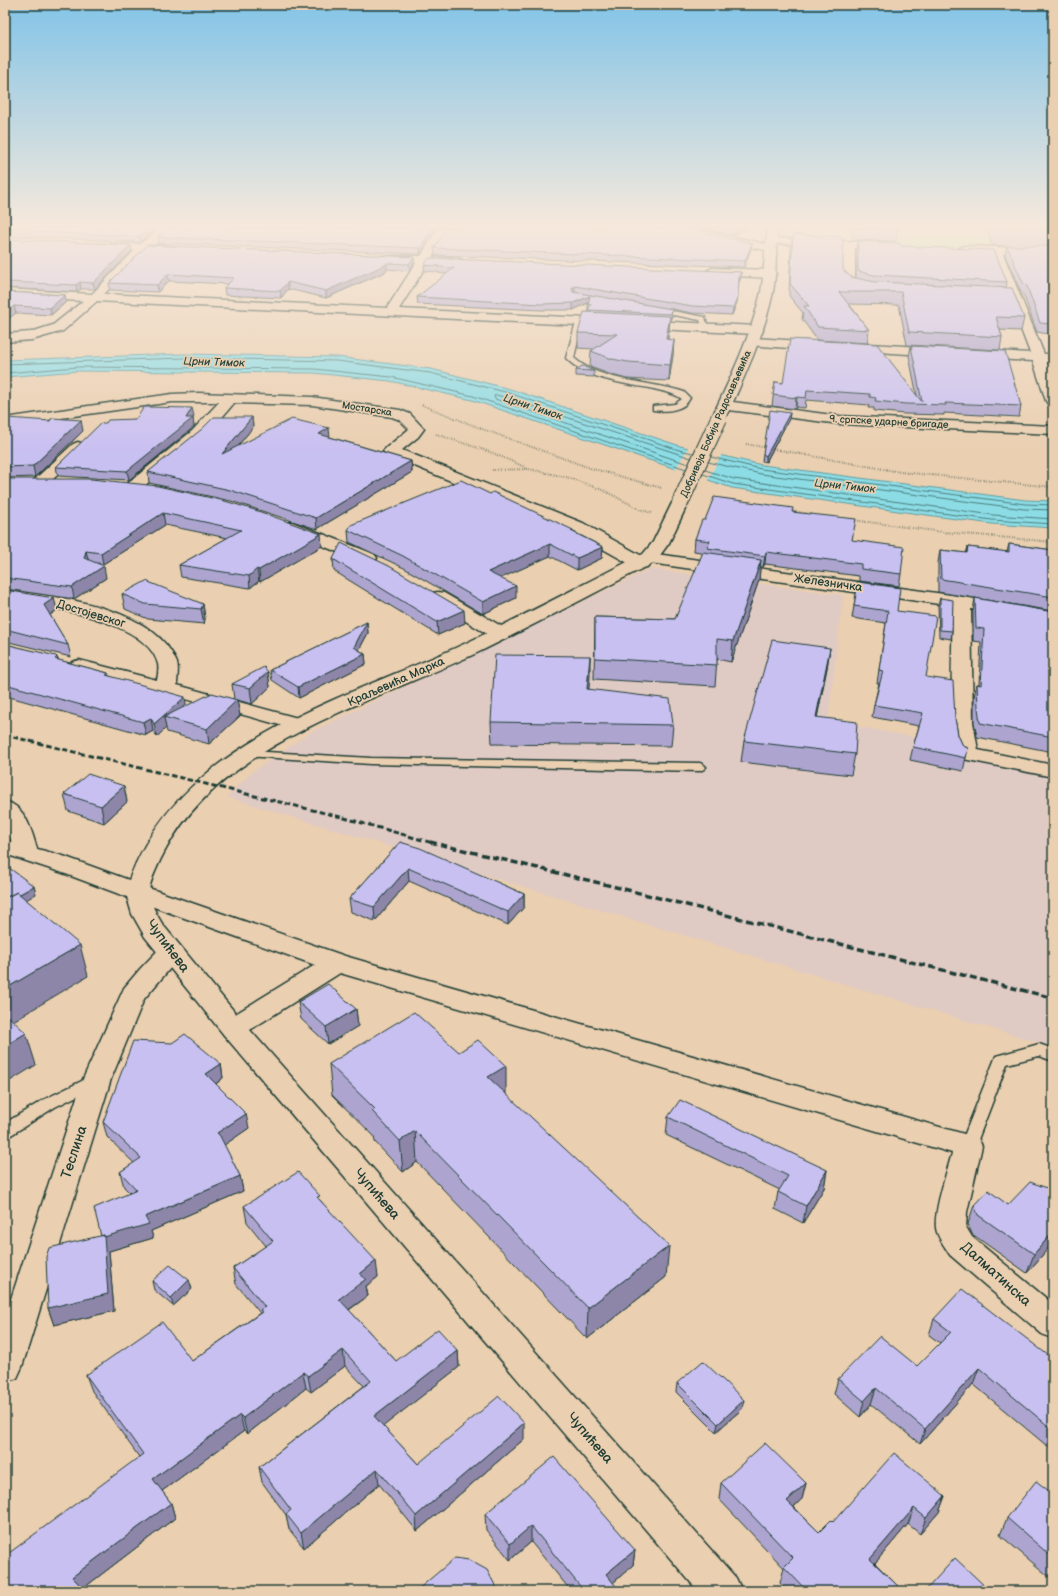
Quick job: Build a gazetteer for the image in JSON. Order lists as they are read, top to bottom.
{
  "streets": {
    "street": [
      "Мостарска",
      "9. српске ударне бригаде",
      "Добривоја Бобија Радосављевића",
      "Железничка",
      "Достојевског",
      "Краљевића Марка",
      "Чупићева",
      "Теслина",
      "Далматинска"
    ]
  },
  "crossings": [
    ["9. српске ударне бригаде", "Добривоја Бобија Радосављевића"],
    ["Добривоја Бобија Радосављевића", "Краљевића Марка"],
    ["Железничка", "Краљевића Марка"],
    ["Краљевића Марка", "Чупићева"],
    ["Чупићева", "Теслина"]
  ],
  "water": ["Црни Тимок"]
}
